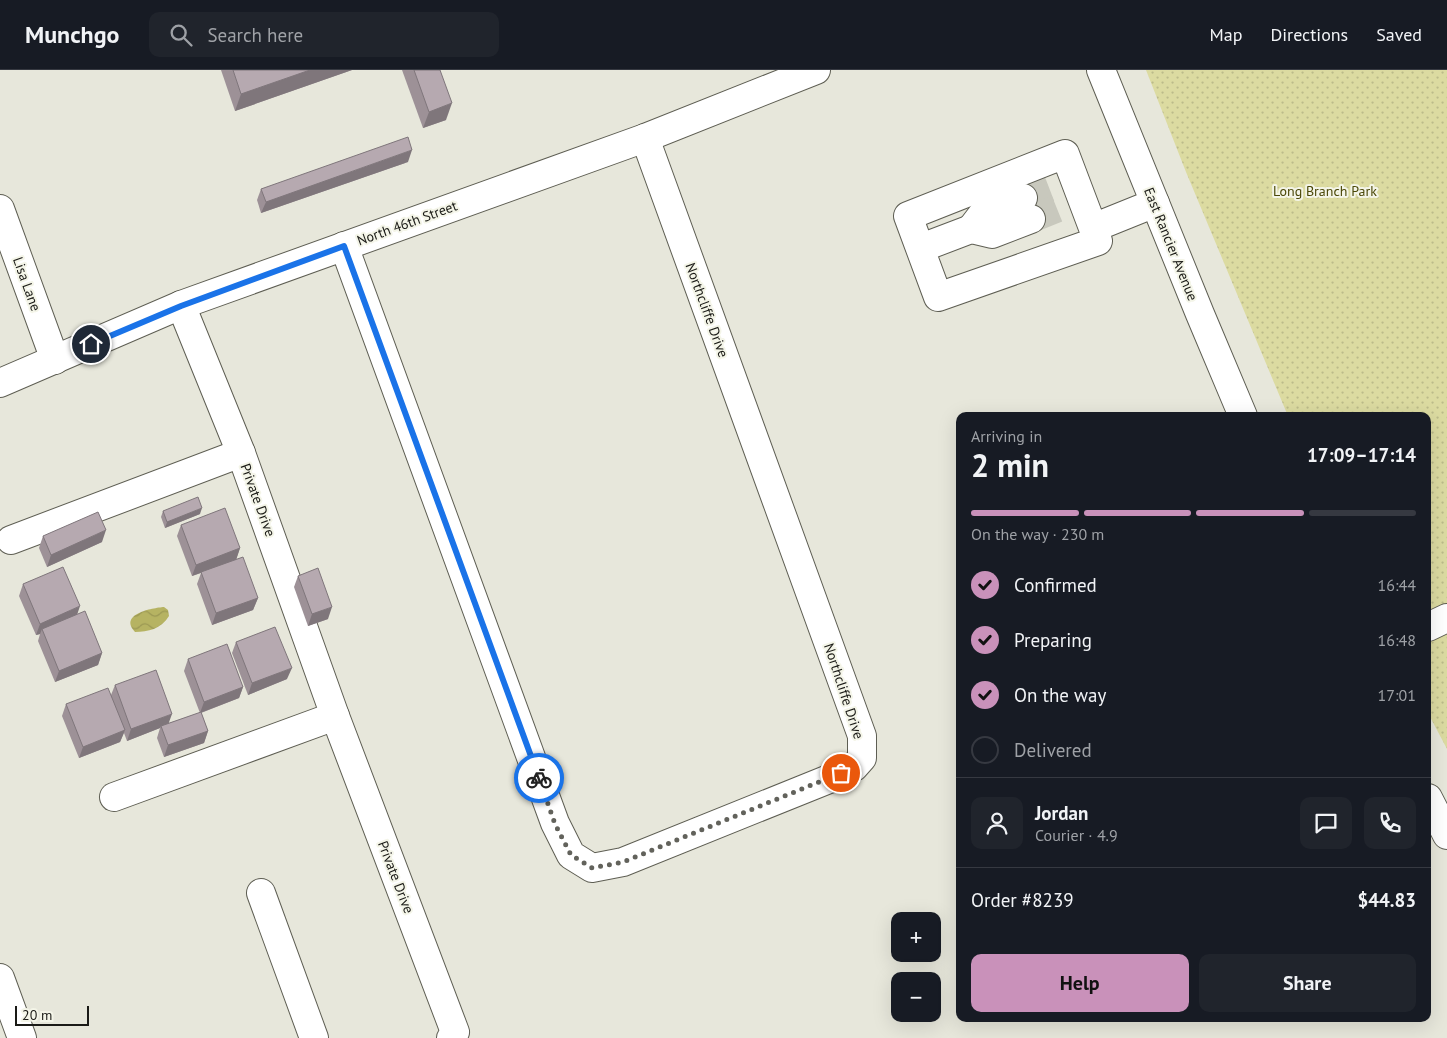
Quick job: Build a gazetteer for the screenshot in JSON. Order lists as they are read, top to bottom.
{
  "streets": {
    "street": [
      "North 46th Street",
      "East Rancier Avenue",
      "Lisa Lane",
      "Northcliffe Drive",
      "Private Drive"
    ]
  },
  "crossings": [
    ["North 46th Street", "Lisa Lane"],
    ["North 46th Street", "Northcliffe Drive"],
    ["North 46th Street", "Private Drive"]
  ],
  "parks": ["Long Branch Park"],
  "scale_bar": "20 m",
  "page": {
    "header": "Munchgo",
    "search": "Search here",
    "nav": ["Map", "Directions", "Saved"],
    "heading": ["2 min", "Arriving in", "17:09–17:14"],
    "panel": [
      "Jordan",
      "Courier · 4.9",
      "Order #8239",
      "$44.83"
    ],
    "bar": "On the way · 230 m",
    "list": [
      ["Confirmed", "16:44"],
      ["Preparing", "16:48"],
      ["On the way", "17:01"],
      "Delivered"
    ],
    "map_buttons": ["+", "−"],
    "buttons": ["Help", "Share"],
    "scale": "20 m"
  }
}
